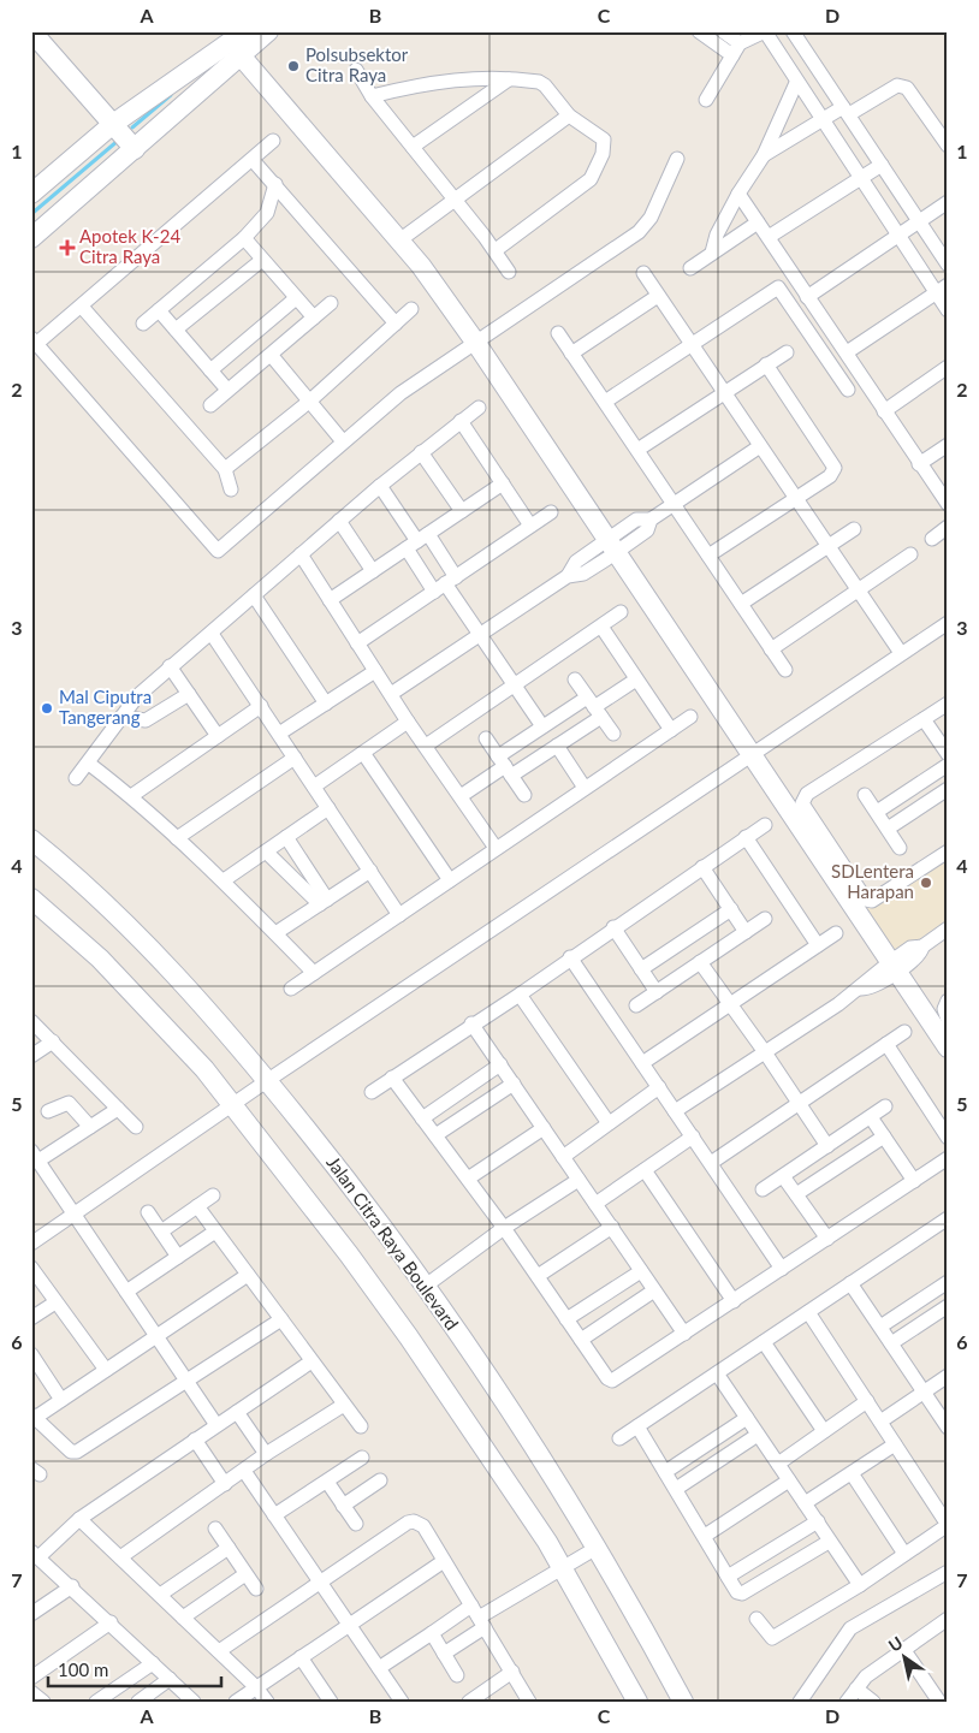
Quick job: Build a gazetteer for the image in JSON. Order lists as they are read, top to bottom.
{
  "streets": {
    "main road": ["Jalan Citra Raya Boulevard"]
  },
  "places": {
    "other": ["Polsubsektor Citra Raya", "Mal Ciputra Tangerang", "SDLentera Harapan"],
    "health": ["Apotek K-24 Citra Raya"]
  },
  "scale_bar": "100 m",
  "north": "top left",
  "grid": {
    "columns": [
      "A",
      "B",
      "C",
      "D"
    ],
    "rows": [
      "1",
      "2",
      "3",
      "4",
      "5",
      "6",
      "7"
    ]
  }
}
